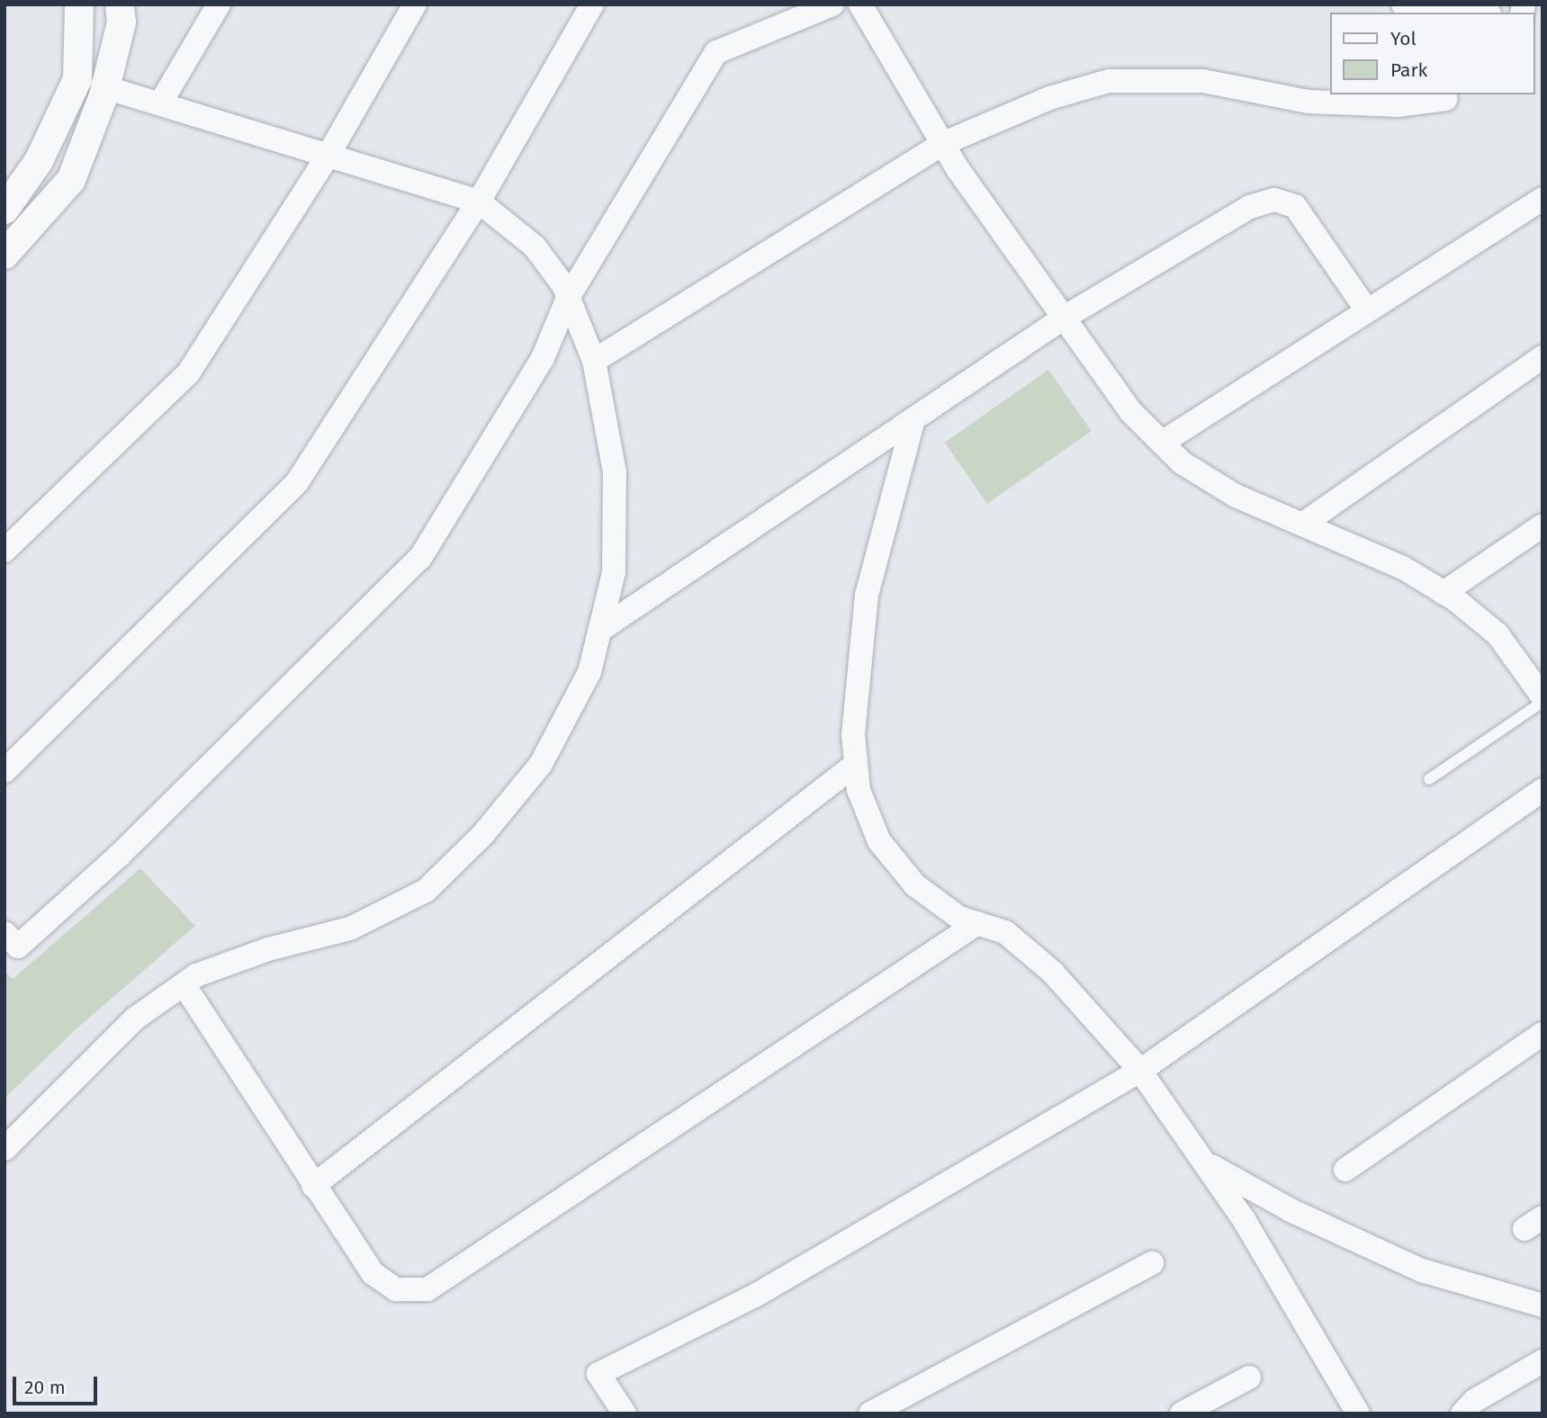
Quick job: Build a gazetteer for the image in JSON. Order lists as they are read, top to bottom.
{
  "legend": ["Yol", "Park"],
  "scale_bar": "20 m"
}
